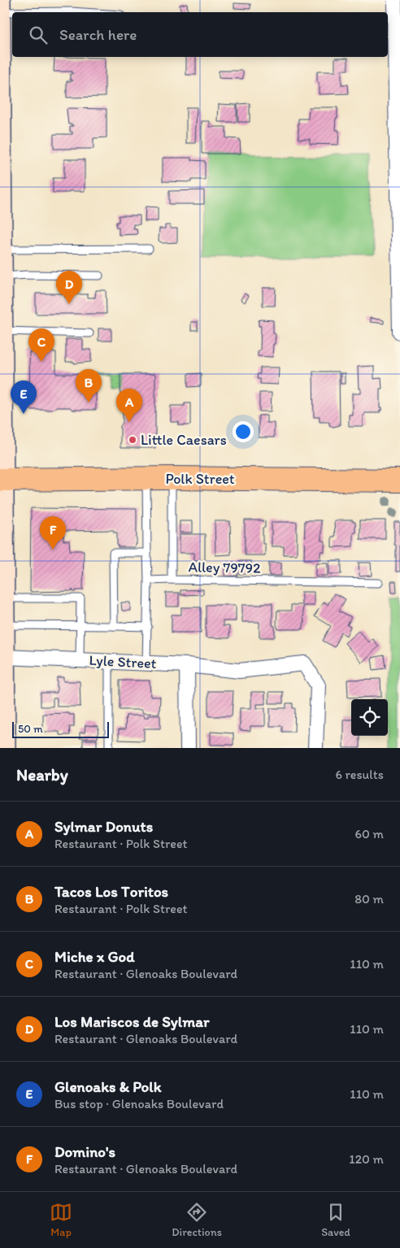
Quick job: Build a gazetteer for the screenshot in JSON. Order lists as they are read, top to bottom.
{
  "streets": {
    "main road": ["Polk Street"],
    "street": ["Lyle Street"],
    "lane": ["Alley 79792"]
  },
  "crossings": [
    ["Polk Street", "Alley 79792"]
  ],
  "places": ["Little Caesars"],
  "scale_bar": "50 m",
  "page": {
    "search": "Search here",
    "pins": [
      "D",
      "C",
      "B",
      "E",
      "A",
      "F"
    ],
    "scale": "50 m",
    "heading": ["Nearby", "6 results"],
    "list": [
      {
        "mark": "A",
        "name": "Sylmar Donuts",
        "note": "Restaurant · Polk Street",
        "value": "60 m"
      },
      {
        "mark": "B",
        "name": "Tacos Los Toritos",
        "note": "Restaurant · Polk Street",
        "value": "80 m"
      },
      {
        "mark": "C",
        "name": "Miche x God",
        "note": "Restaurant · Glenoaks Boulevard",
        "value": "110 m"
      },
      {
        "mark": "D",
        "name": "Los Mariscos de Sylmar",
        "note": "Restaurant · Glenoaks Boulevard",
        "value": "110 m"
      },
      {
        "mark": "E",
        "name": "Glenoaks & Polk",
        "note": "Bus stop · Glenoaks Boulevard",
        "value": "110 m"
      },
      {
        "mark": "F",
        "name": "Domino's",
        "note": "Restaurant · Glenoaks Boulevard",
        "value": "120 m"
      }
    ],
    "nav": ["Map", "Directions", "Saved"]
  }
}
